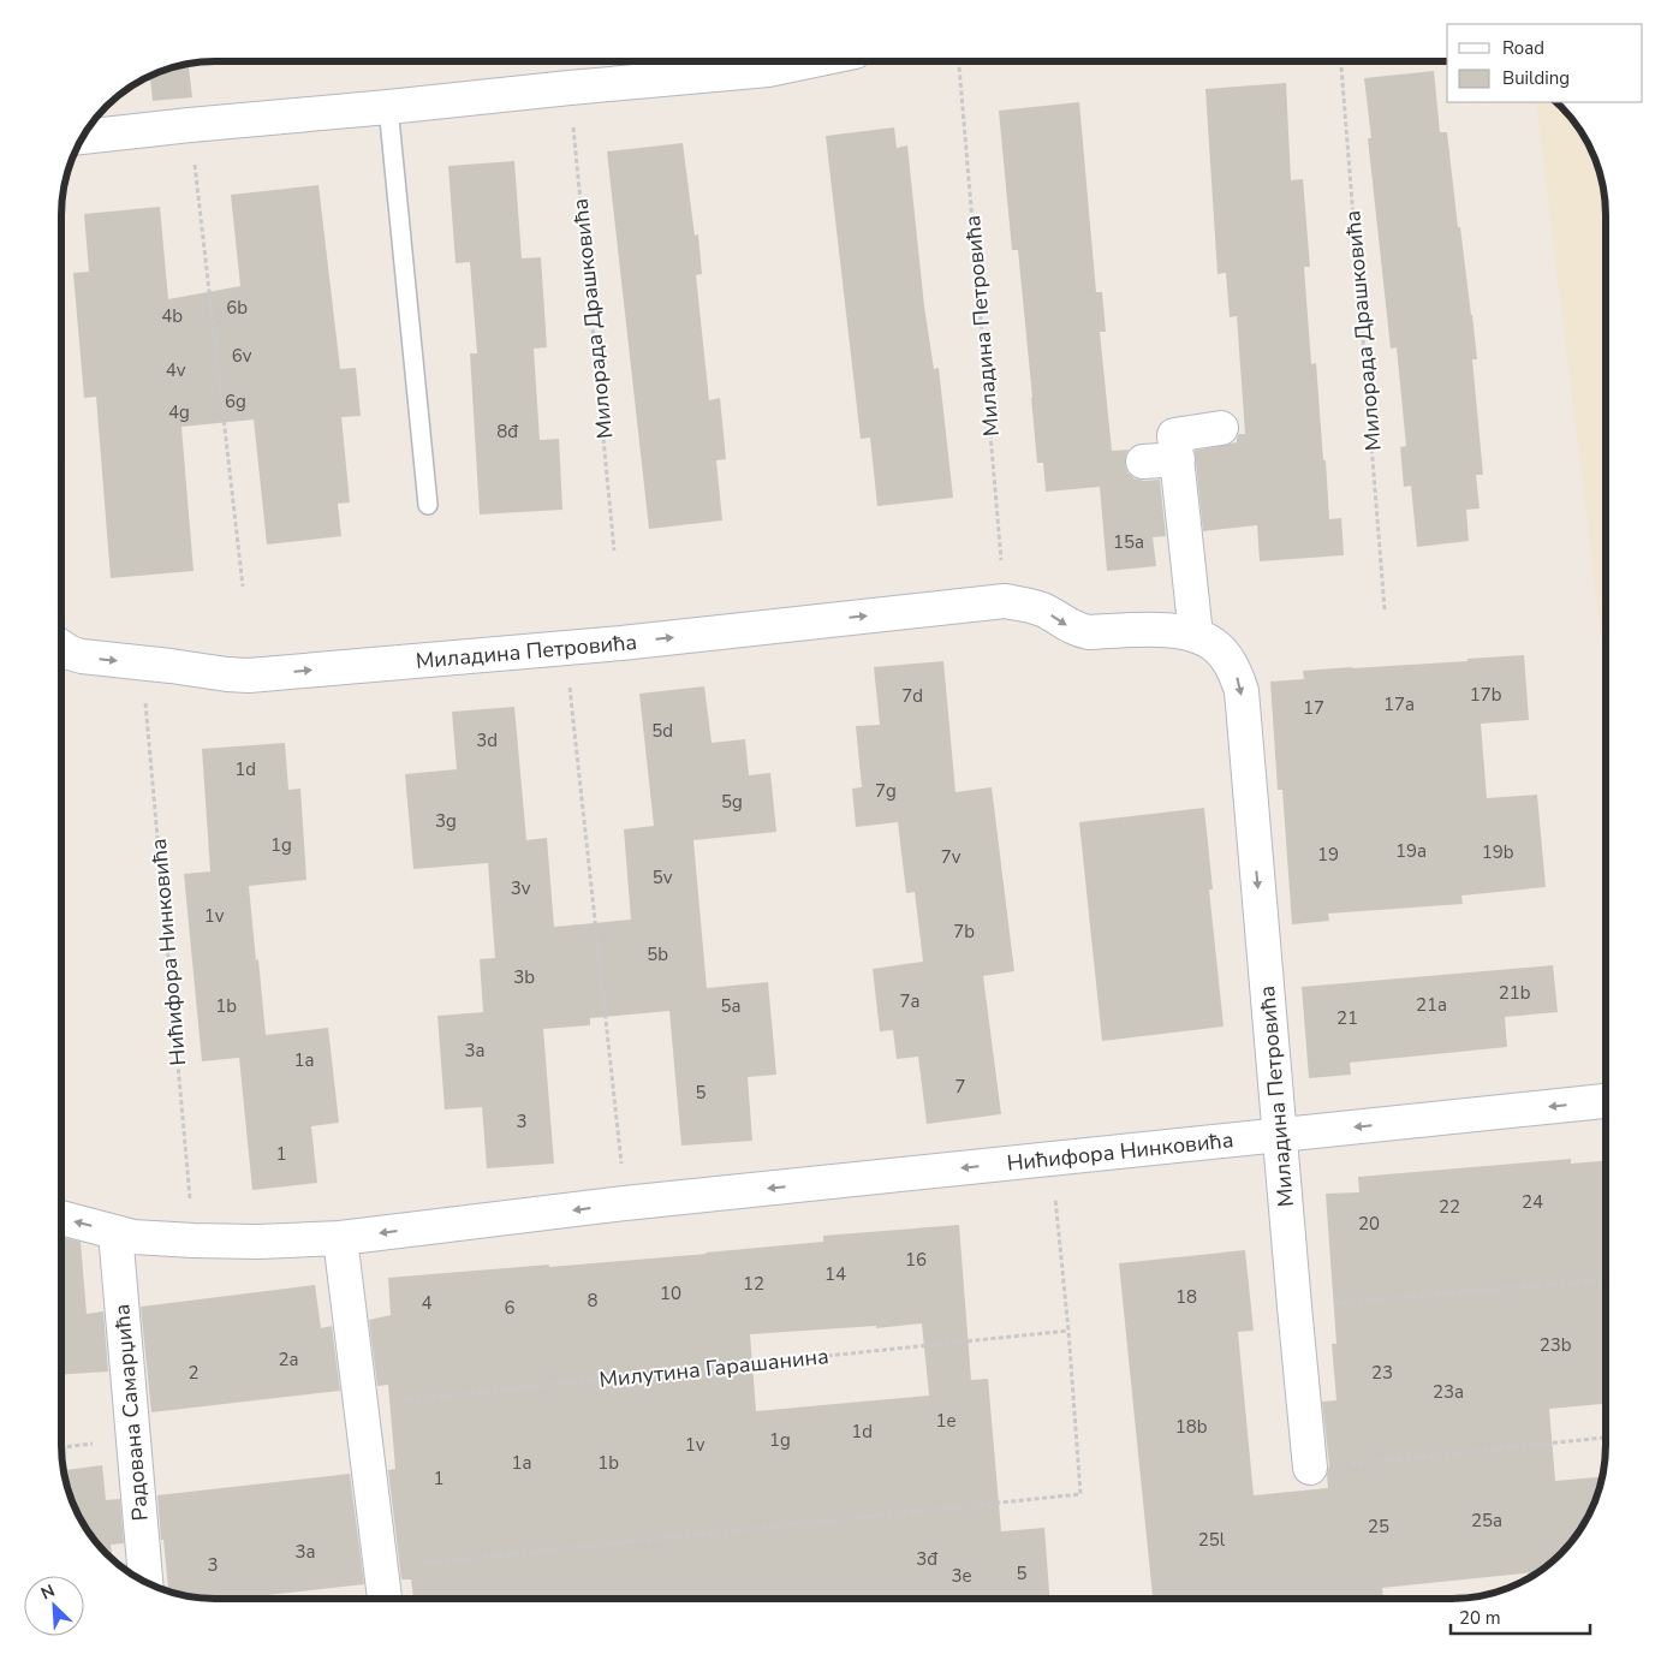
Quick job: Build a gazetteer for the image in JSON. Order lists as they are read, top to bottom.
{
  "streets": {
    "street": ["Миладина Петровића", "Нићифора Нинковића", "Радована Самарџића"],
    "path": ["Милорада Драшковића", "Милутина Гарашанина"]
  },
  "crossings": [
    ["Миладина Петровића", "Нићифора Нинковића"],
    ["Нићифора Нинковића", "Радована Самарџића"]
  ],
  "one_way": ["Нићифора Нинковића"],
  "house_numbers": [
    "6b",
    "4b",
    "6v",
    "4v",
    "6g",
    "4g",
    "8đ",
    "15a",
    "17b",
    "7d",
    "17a",
    "17",
    "5d",
    "3d",
    "1d",
    "7g",
    "5g",
    "3g",
    "1g",
    "19a",
    "19b",
    "19",
    "7v",
    "5v",
    "3v",
    "1v",
    "7b",
    "5b",
    "3b",
    "21b",
    "7a",
    "21a",
    "1b",
    "5a",
    "21",
    "3a",
    "1a",
    "7",
    "5",
    "3",
    "1",
    "24",
    "22",
    "20",
    "16",
    "14",
    "12",
    "10",
    "18",
    "8",
    "4",
    "6",
    "23b",
    "2a",
    "2",
    "23",
    "23a",
    "1e",
    "18b",
    "1d",
    "1g",
    "1v",
    "1a",
    "1b",
    "1",
    "25a",
    "25",
    "25l",
    "3a",
    "3đ",
    "3",
    "5",
    "3e"
  ],
  "legend": ["Road", "Building"],
  "scale_bar": "20 m",
  "north": "top left"
}
